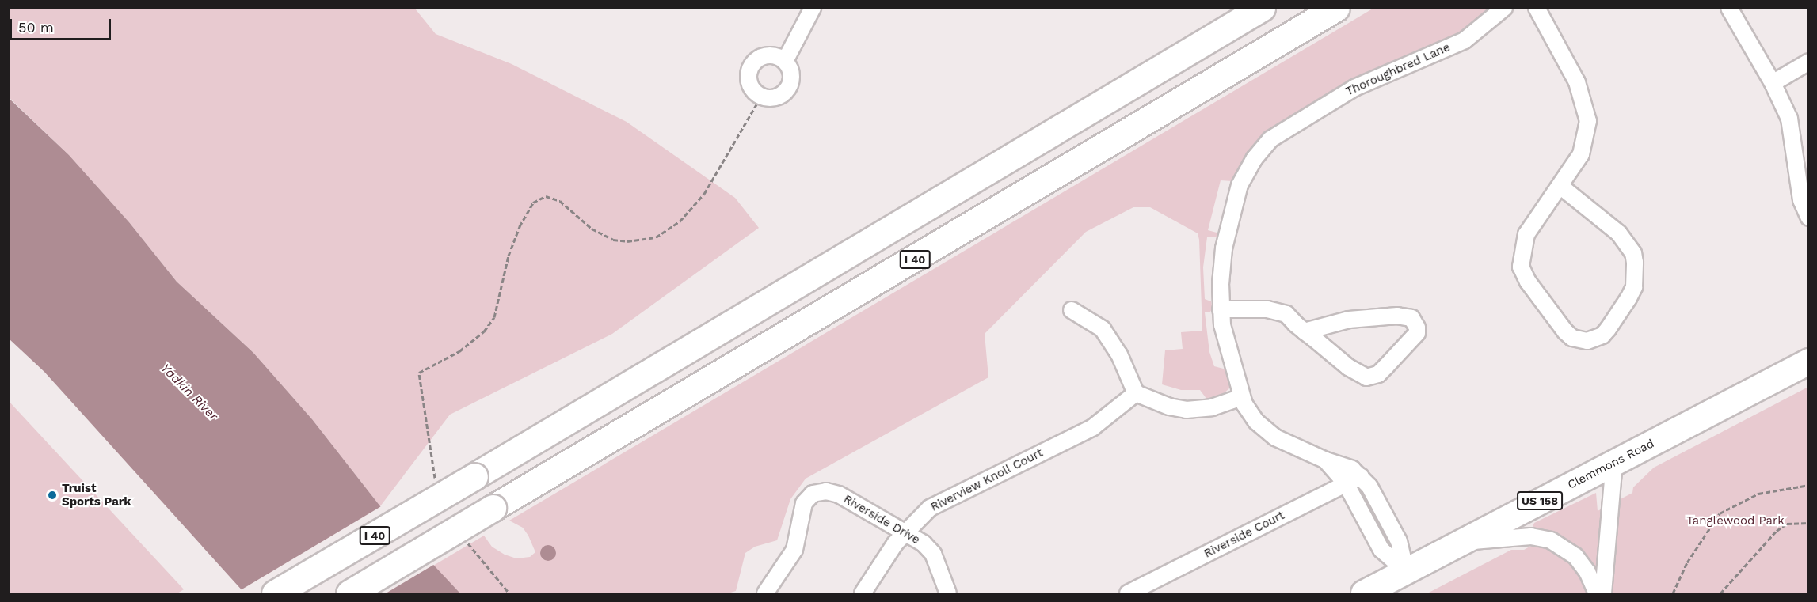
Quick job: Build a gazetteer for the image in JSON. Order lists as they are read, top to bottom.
{
  "streets": {
    "highway": ["I 40"],
    "main road": ["Clemmons Road", "US 158"],
    "street": [
      "Thoroughbred Lane",
      "Riverview Knoll Court",
      "Riverside Drive",
      "Riverside Court"
    ]
  },
  "crossings": [
    ["Thoroughbred Lane", "Clemmons Road"],
    ["Thoroughbred Lane", "Riverside Court"],
    ["Riverview Knoll Court", "Riverside Drive"]
  ],
  "water": ["Yadkin River"],
  "parks": ["Tanglewood Park"],
  "places": ["Truist Sports Park"],
  "scale_bar": "50 m"
}
